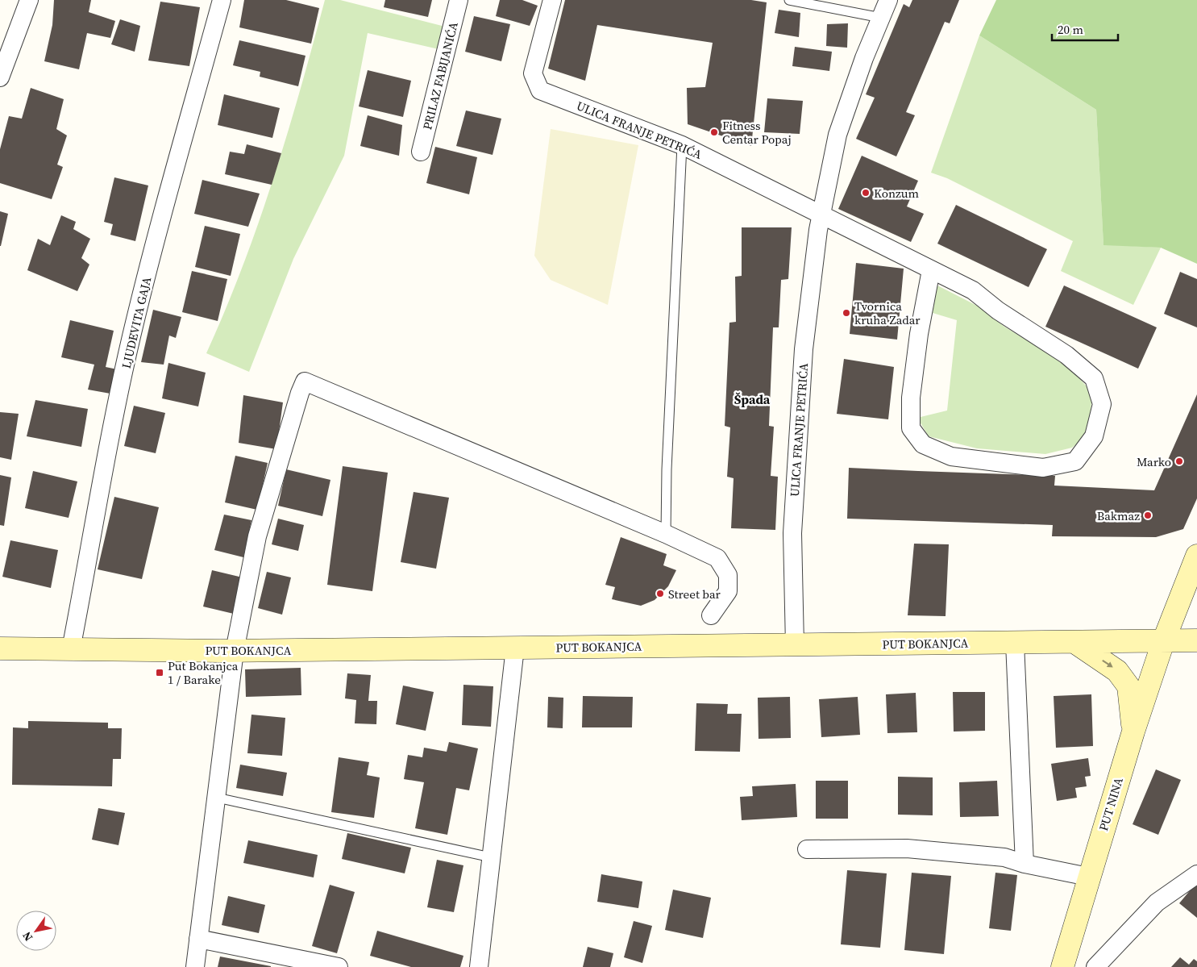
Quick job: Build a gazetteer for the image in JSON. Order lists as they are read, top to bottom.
{
  "streets": {
    "main road": ["PUT BOKANJCA", "PUT NINA"],
    "street": ["PRILAZ FABIJANIĆA", "ULICA FRANJE PETRIĆA", "LJUDEVITA GAJA"]
  },
  "crossings": [
    ["ULICA FRANJE PETRIĆA", "PUT BOKANJCA"],
    ["LJUDEVITA GAJA", "PUT BOKANJCA"],
    ["PUT BOKANJCA", "PUT NINA"]
  ],
  "districts": ["Špada"],
  "places": {
    "other": [
      "Fitness Centar Popaj",
      "Konzum",
      "Tvornica kruha Zadar",
      "Marko",
      "Bakmaz",
      "Street bar"
    ],
    "transit": ["Put Bokanjca 1 / Barake"]
  },
  "scale_bar": "20 m",
  "north": "bottom left"
}
